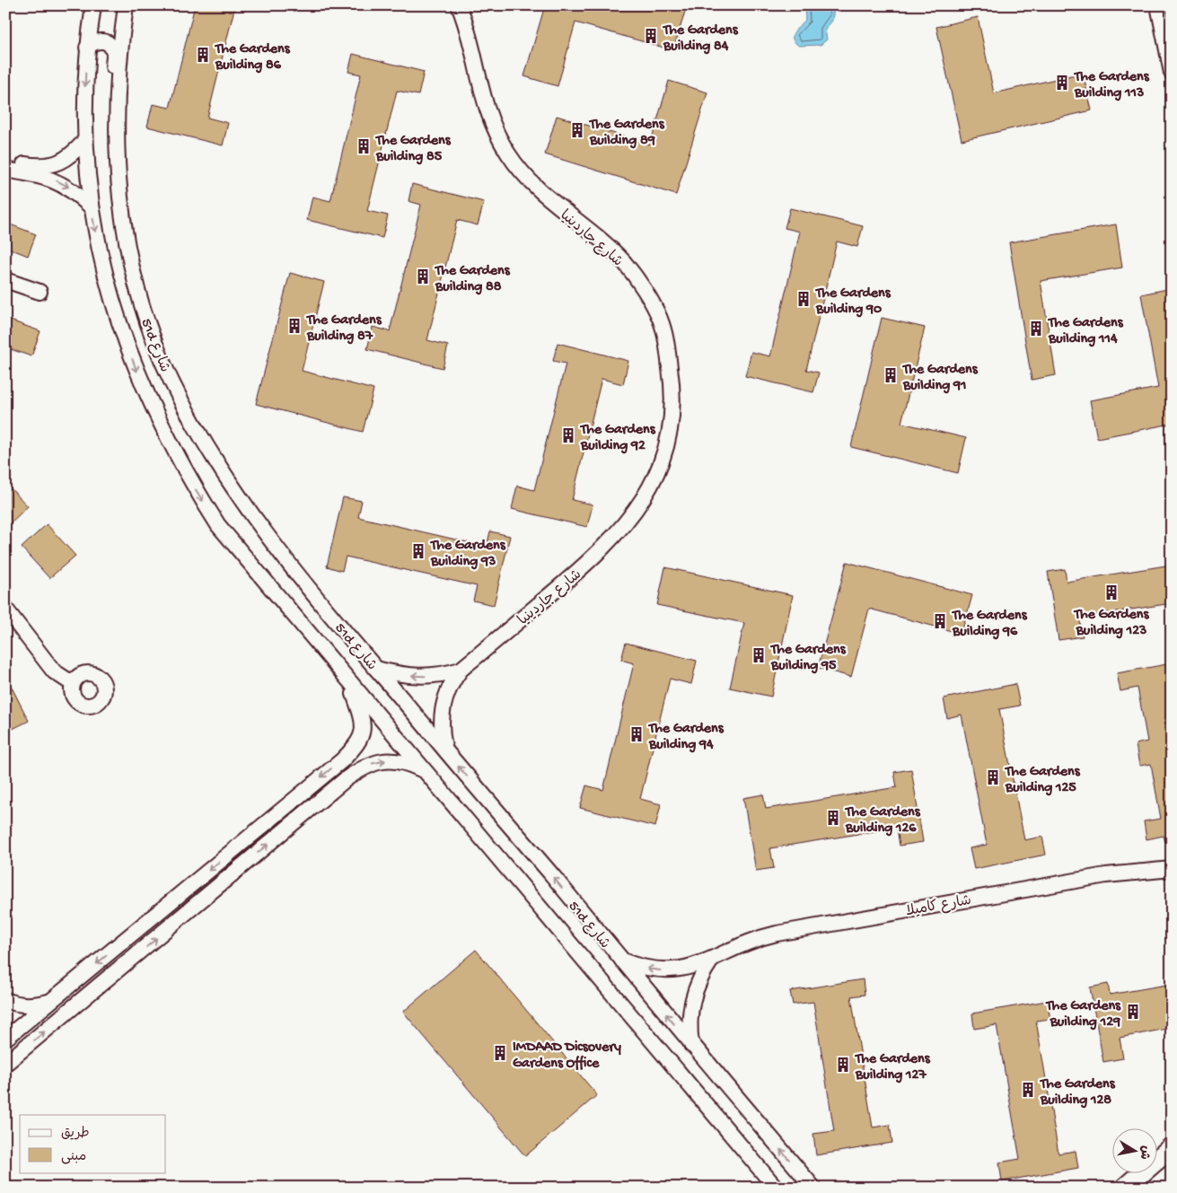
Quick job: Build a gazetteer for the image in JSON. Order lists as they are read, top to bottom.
{
  "streets": {
    "street": ["شارع جاردينيا", "51d شارع", "شارع كاميلا"]
  },
  "crossings": [
    ["شارع جاردينيا", "51d شارع"],
    ["51d شارع", "شارع كاميلا"]
  ],
  "places": {
    "building": [
      "The Gardens Building 84",
      "The Gardens Building 86",
      "The Gardens Building 113",
      "The Gardens Building 89",
      "The Gardens Building 85",
      "The Gardens Building 88",
      "The Gardens Building 90",
      "The Gardens Building 87",
      "The Gardens Building 114",
      "The Gardens Building 91",
      "The Gardens Building 92",
      "The Gardens Building 93",
      "The Gardens Building 123",
      "The Gardens Building 96",
      "The Gardens Building 95",
      "The Gardens Building 94",
      "The Gardens Building 125",
      "The Gardens Building 126",
      "The Gardens Building 129",
      "IMDAAD Dicsovery Gardens Office",
      "The Gardens Building 127",
      "The Gardens Building 128"
    ]
  },
  "legend": ["طريق", "مبنى"],
  "north": "right"
}
